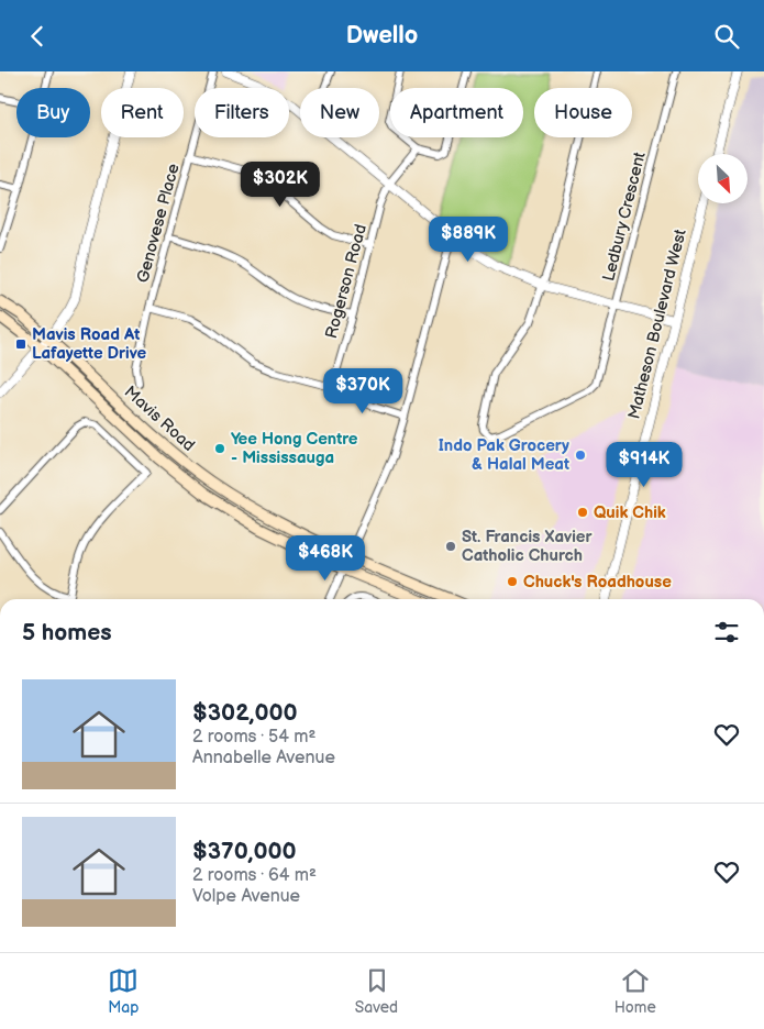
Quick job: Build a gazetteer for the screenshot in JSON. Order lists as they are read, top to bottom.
{
  "streets": {
    "main road": ["Mavis Road"],
    "street": [
      "Ledbury Crescent",
      "Genovese Place",
      "Rogerson Road",
      "Matheson Boulevard West"
    ]
  },
  "places": {
    "transit": ["Mavis Road At Lafayette Drive"],
    "other": [
      "Yee Hong Centre - Mississauga",
      "Indo Pak Grocery & Halal Meat",
      "Quik Chik",
      "St. Francis Xavier Catholic Church",
      "Chuck's Roadhouse"
    ]
  },
  "north": "bottom right",
  "page": {
    "header": "Dwello",
    "chip": [
      "Buy",
      "Rent",
      "Filters",
      "New",
      "Apartment",
      "House"
    ],
    "price": [
      "$302K",
      "$889K",
      "$370K",
      "$914K",
      "$468K"
    ],
    "heading": "5 homes",
    "list": [
      {
        "name": "$302,000",
        "note": "2 rooms · 54 m² · Annabelle Avenue"
      },
      {
        "name": "$370,000",
        "note": "2 rooms · 64 m² · Volpe Avenue"
      }
    ],
    "tabs": ["Map", "Saved", "Home"]
  }
}
